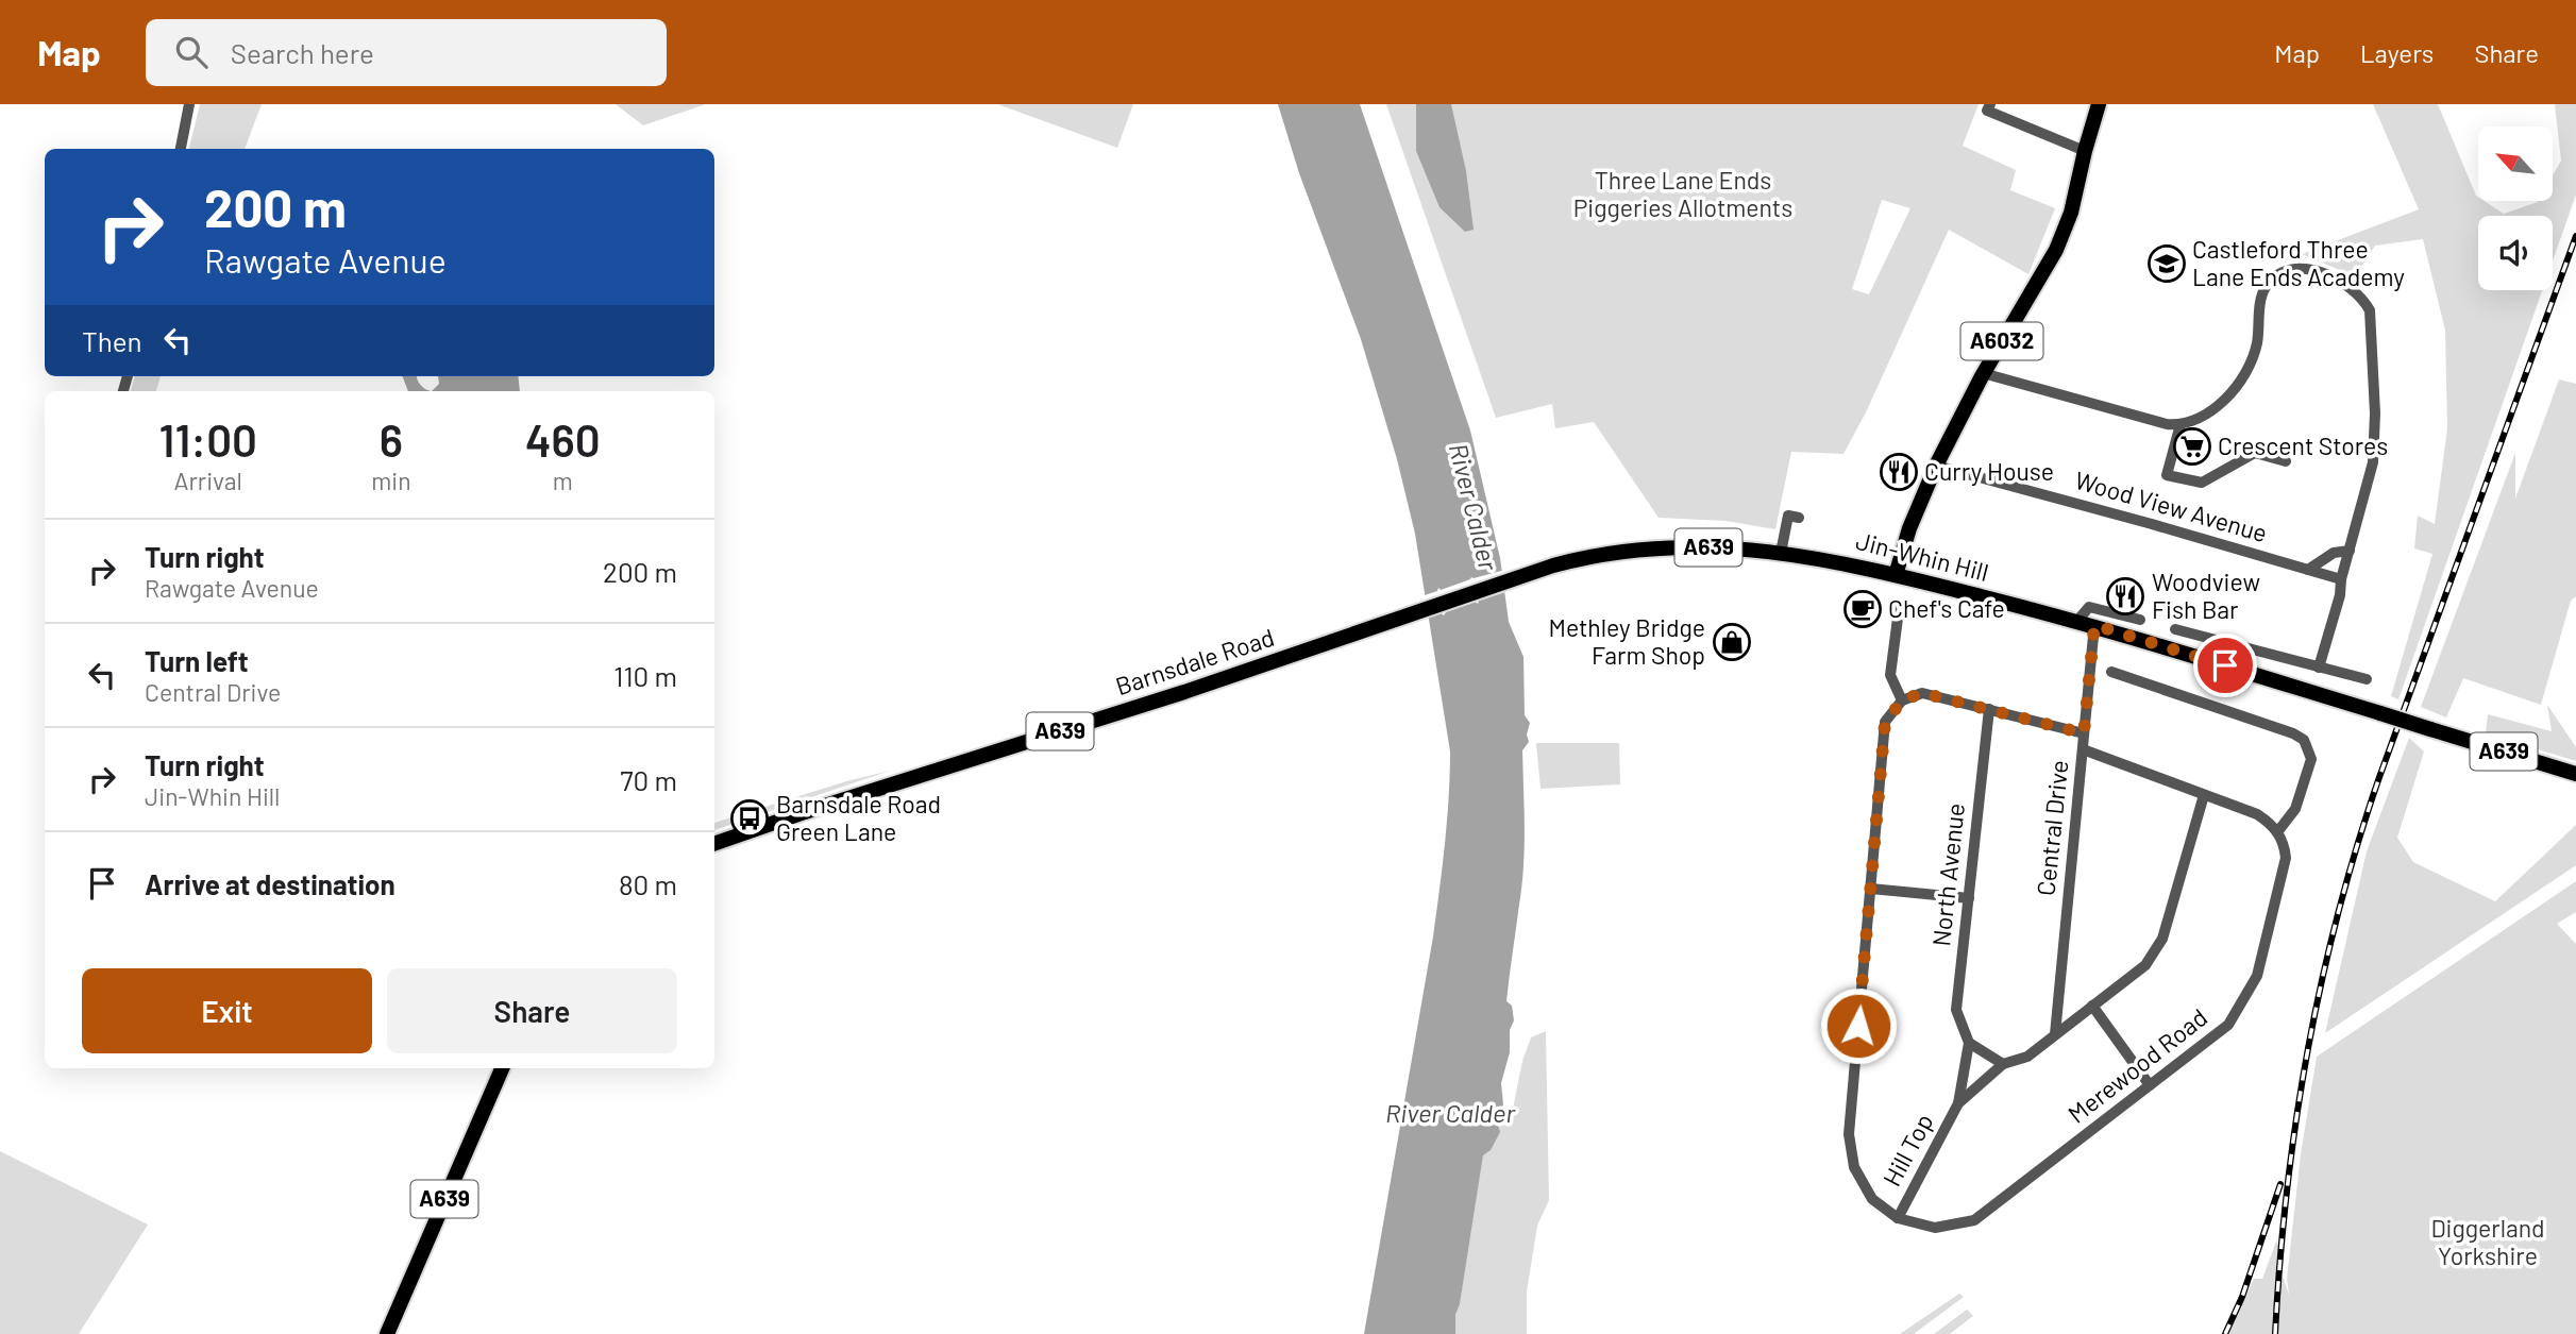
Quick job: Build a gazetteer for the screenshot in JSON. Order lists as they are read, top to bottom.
{
  "streets": {
    "main road": [
      "A6032",
      "A639",
      "Jin-Whin Hill",
      "Barnsdale Road"
    ],
    "street": [
      "Wood View Avenue",
      "Central Drive",
      "North Avenue",
      "Merewood Road",
      "Hill Top"
    ]
  },
  "crossings": [
    ["A6032", "Wood View Avenue"],
    ["A6032", "Jin-Whin Hill"],
    ["Jin-Whin Hill", "Barnsdale Road"],
    ["Jin-Whin Hill", "Central Drive"],
    ["Central Drive", "Hill Top"],
    ["North Avenue", "Hill Top"],
    ["Merewood Road", "Hill Top"]
  ],
  "water": ["River Calder"],
  "parks": ["Three Lane Ends Piggeries Allotments", "Diggerland Yorkshire"],
  "places": {
    "school or university": ["Castleford Three Lane Ends Academy"],
    "supermarket": ["Crescent Stores"],
    "restaurant": ["Curry House", "Woodview Fish Bar"],
    "cafe": ["Chef's Cafe"],
    "shop": ["Methley Bridge Farm Shop"],
    "bus stop": ["Barnsdale Road Green Lane"]
  },
  "north": "top left",
  "page": {
    "header": "Map",
    "search": "Search here",
    "nav": ["Map", "Layers", "Share"],
    "turn": ["200 m", "Rawgate Avenue"],
    "then": "Then",
    "eta": [
      "11:00",
      "Arrival",
      "6",
      "min",
      "460",
      "m"
    ],
    "list": [
      {
        "name": "Turn right",
        "note": "Rawgate Avenue",
        "value": "200 m"
      },
      {
        "name": "Turn left",
        "note": "Central Drive",
        "value": "110 m"
      },
      {
        "name": "Turn right",
        "note": "Jin-Whin Hill",
        "value": "70 m"
      },
      {
        "name": "Arrive at destination",
        "value": "80 m"
      }
    ],
    "buttons": ["Exit", "Share"]
  }
}
